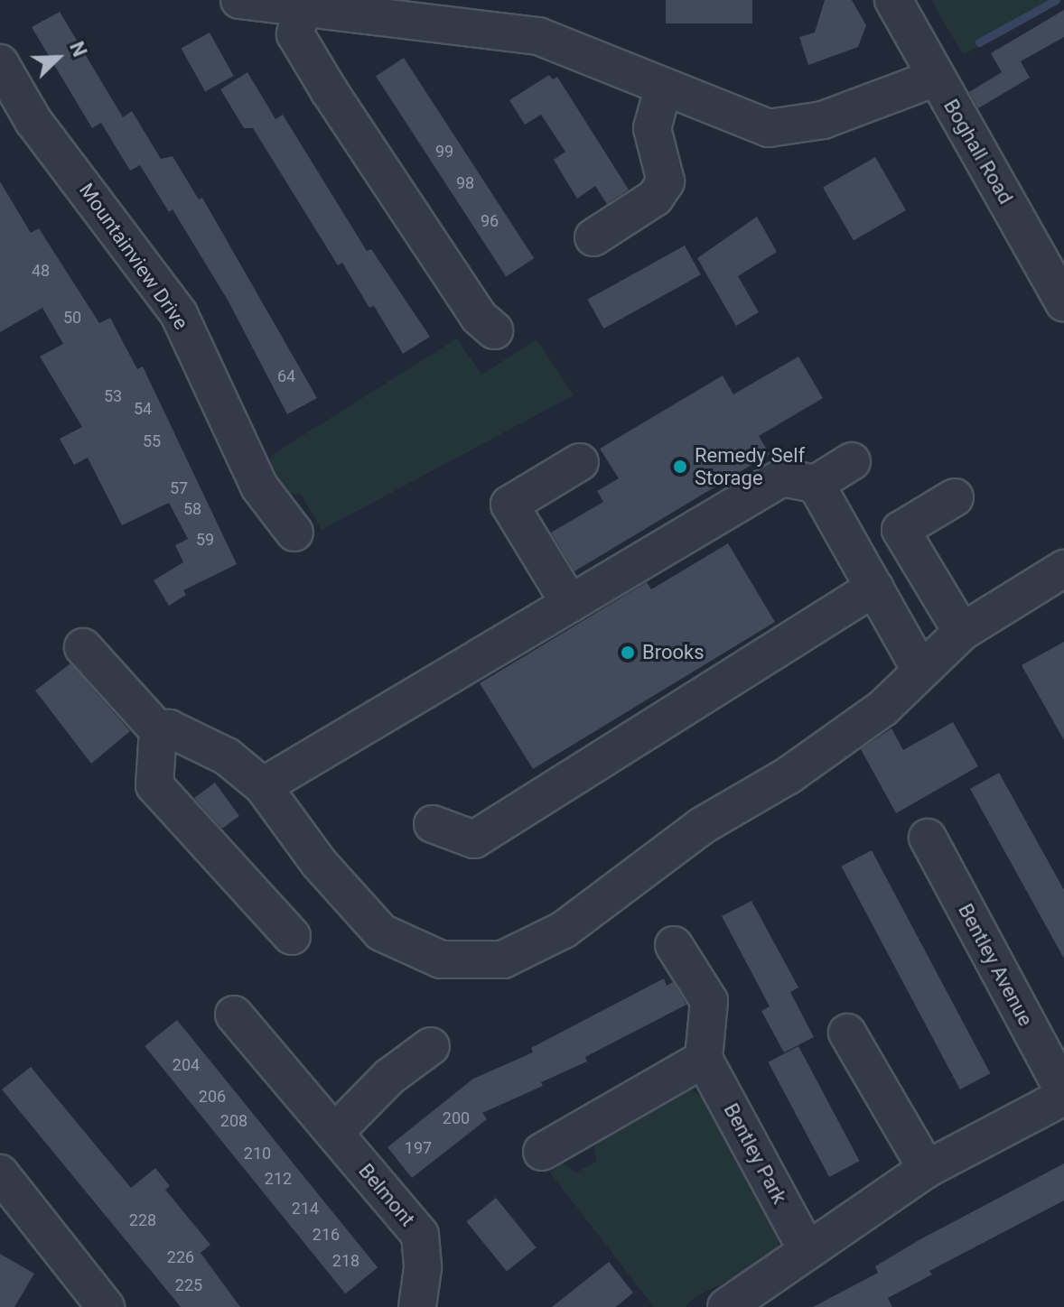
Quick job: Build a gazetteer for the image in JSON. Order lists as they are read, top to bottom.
{
  "streets": {
    "street": [
      "Boghall Road",
      "Mountainview Drive",
      "Bentley Avenue",
      "Bentley Park",
      "Belmont"
    ]
  },
  "places": ["Remedy Self Storage", "Brooks"],
  "house_numbers": [
    "99",
    "98",
    "96",
    "48",
    "50",
    "64",
    "53",
    "54",
    "55",
    "57",
    "58",
    "59",
    "204",
    "206",
    "200",
    "208",
    "197",
    "210",
    "212",
    "214",
    "228",
    "216",
    "226",
    "218",
    "225"
  ],
  "north": "top right"
}
